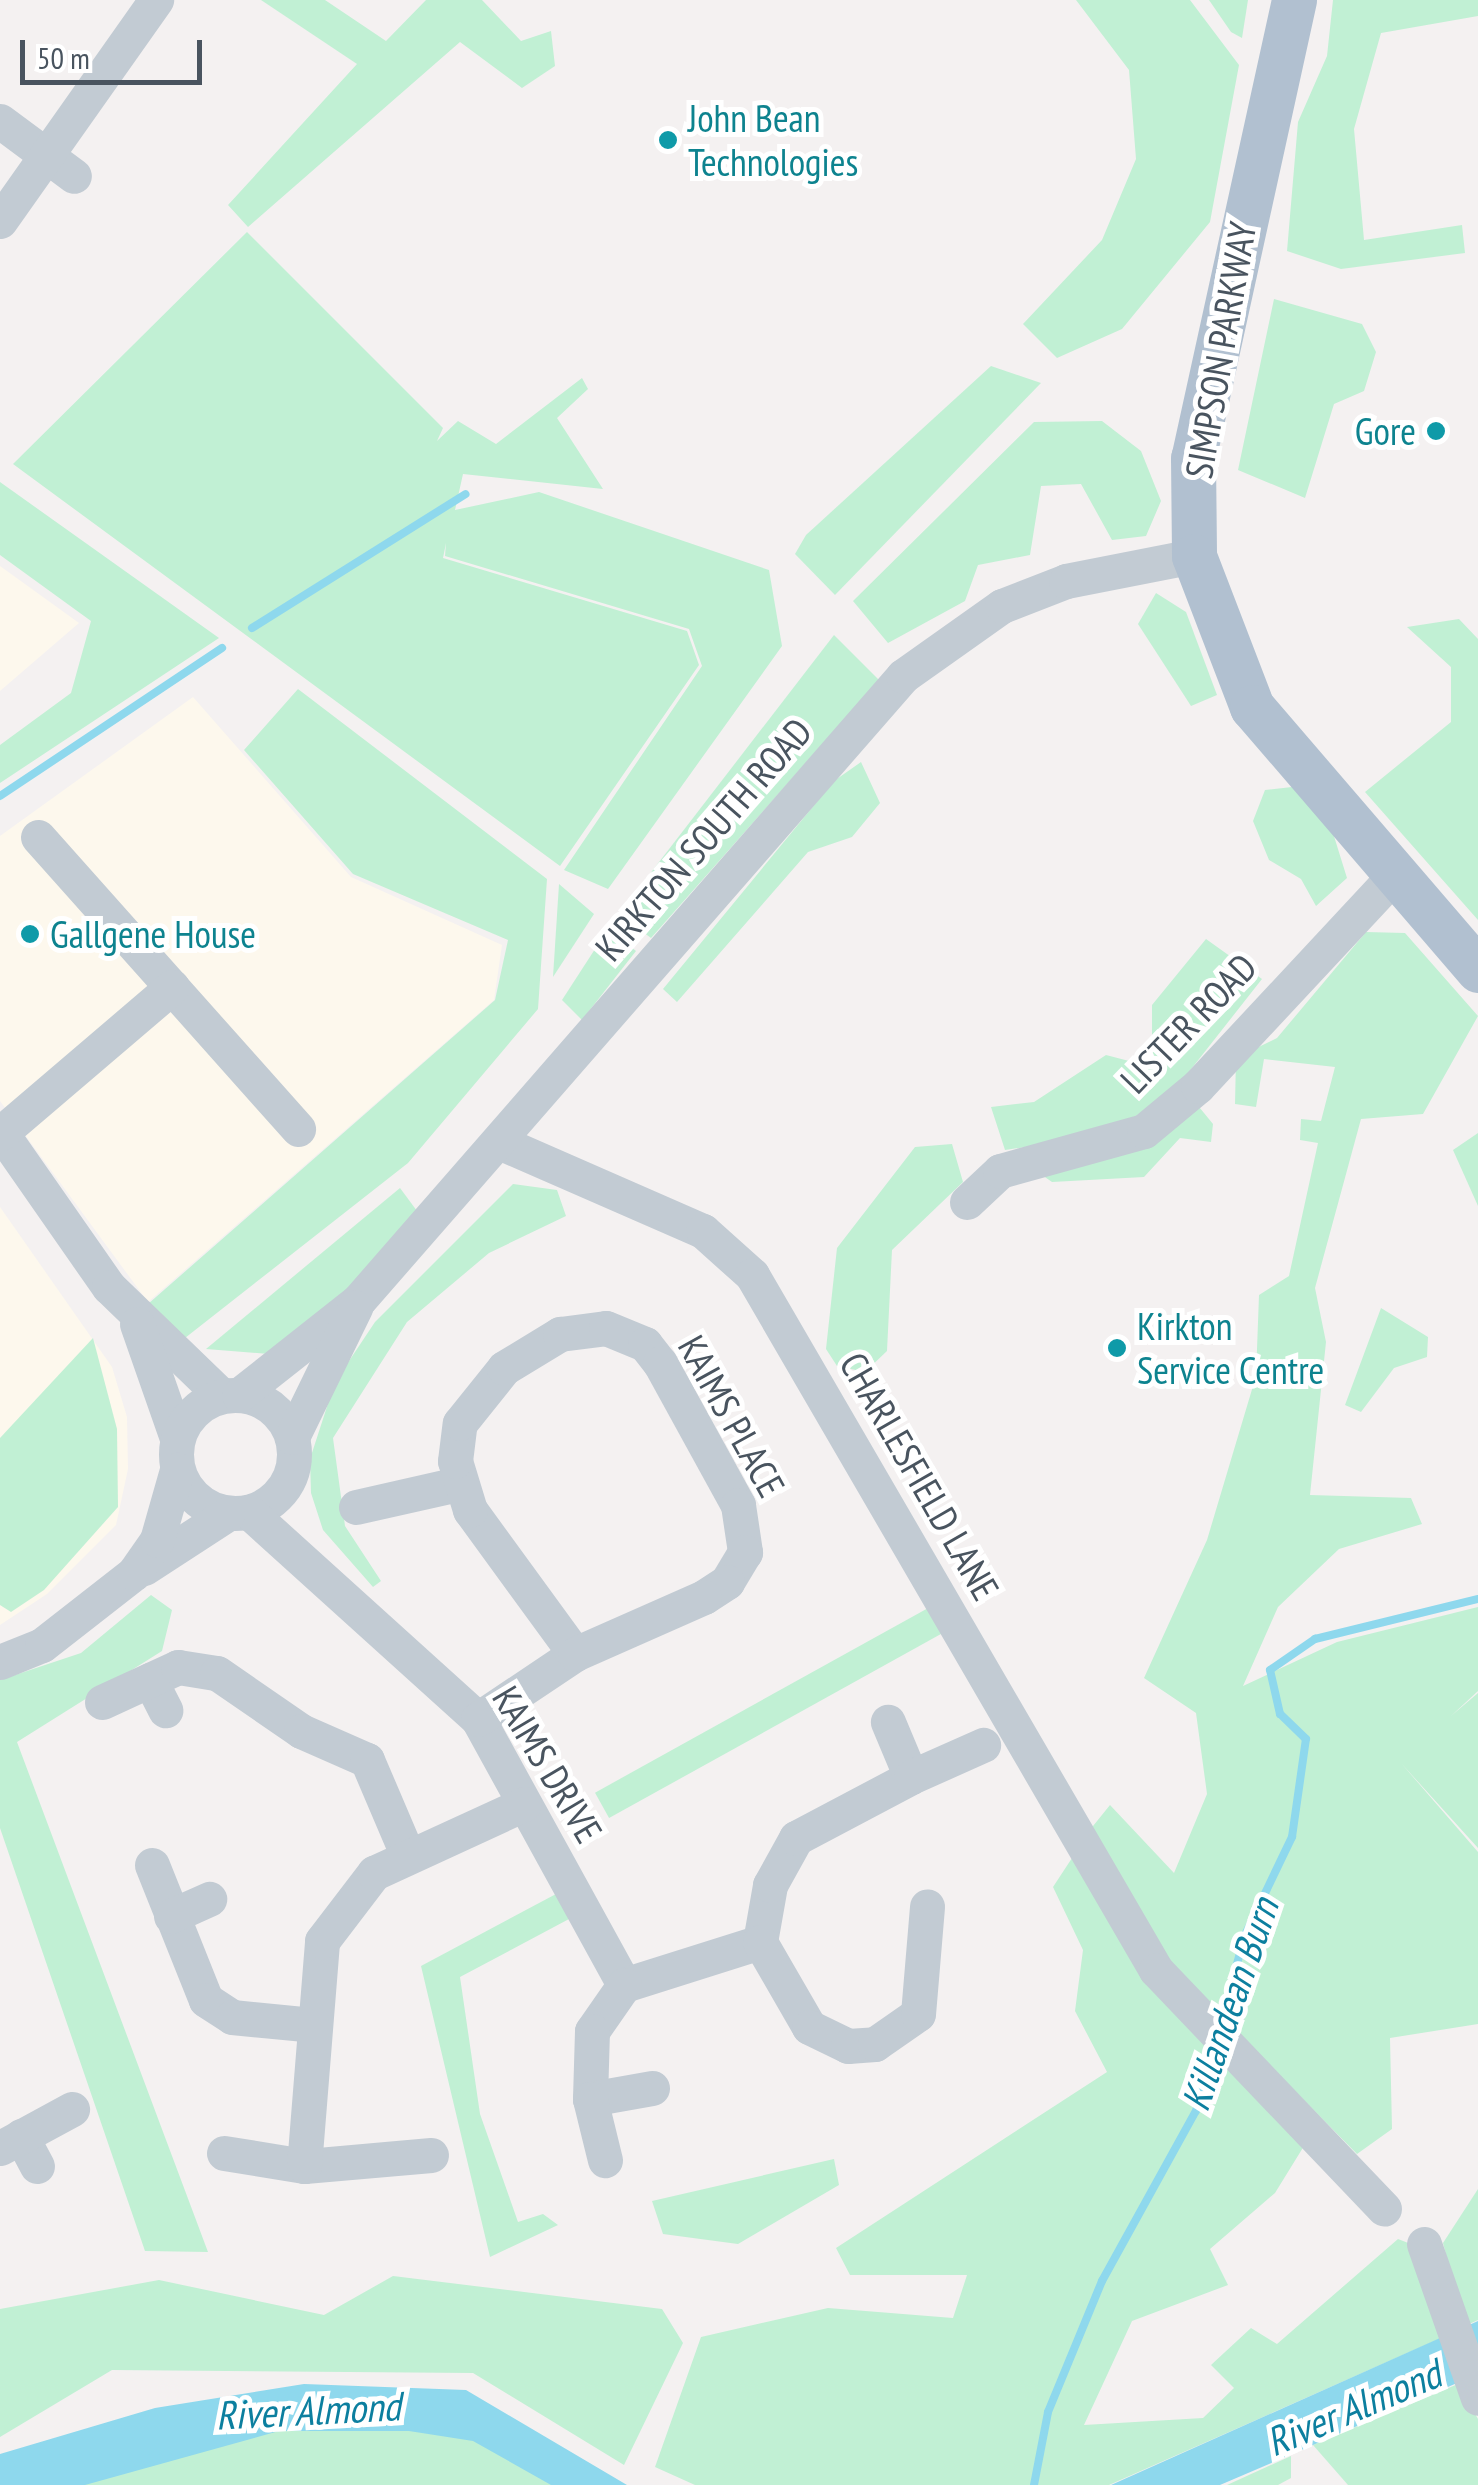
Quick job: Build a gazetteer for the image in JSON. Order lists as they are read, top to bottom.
{
  "streets": {
    "main road": ["SIMPSON PARKWAY"],
    "street": [
      "KIRKTON SOUTH ROAD",
      "LISTER ROAD",
      "KAIMS PLACE",
      "CHARLESFIELD LANE",
      "KAIMS DRIVE"
    ]
  },
  "crossings": [
    ["SIMPSON PARKWAY", "KIRKTON SOUTH ROAD"],
    ["SIMPSON PARKWAY", "LISTER ROAD"],
    ["KIRKTON SOUTH ROAD", "CHARLESFIELD LANE"],
    ["KIRKTON SOUTH ROAD", "KAIMS DRIVE"],
    ["KAIMS PLACE", "KAIMS DRIVE"]
  ],
  "water": ["Killandean Burn", "River Almond"],
  "places": [
    "John Bean Technologies",
    "Gore",
    "Gallgene House",
    "Kirkton Service Centre"
  ],
  "scale_bar": "50 m"
}
